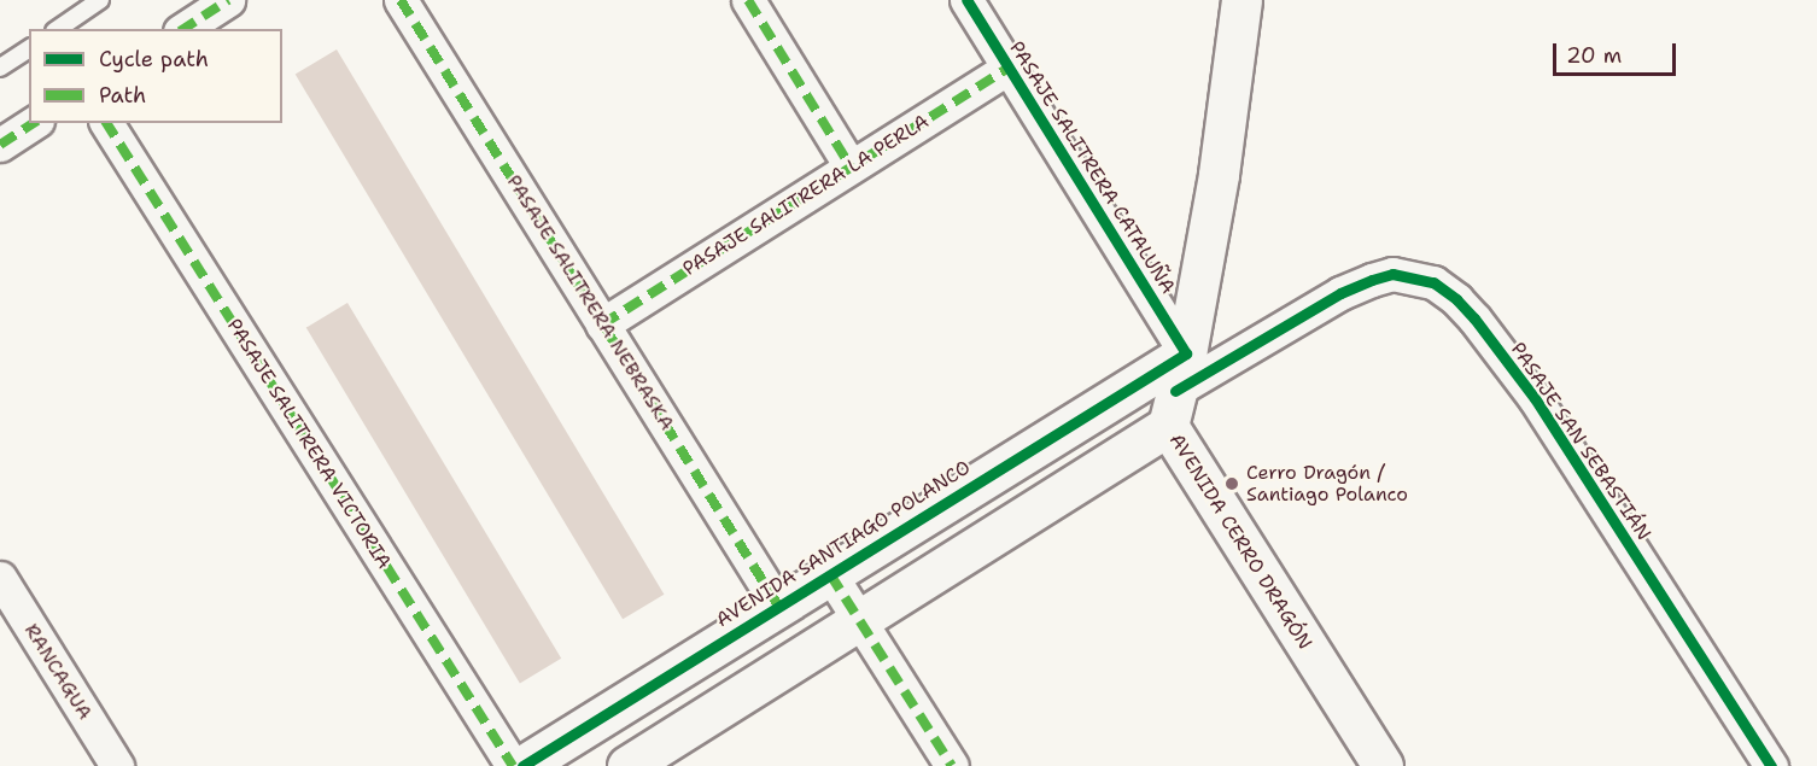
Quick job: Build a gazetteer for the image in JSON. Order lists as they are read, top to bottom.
{
  "streets": {
    "street": [
      "PASAJE SALITRERA CATALUÑA",
      "PASAJE SALITRERA LA PERLA",
      "PASAJE SALITRERA NEBRASKA",
      "PASAJE SAN SEBASTIÁN",
      "PASAJE SALITRERA VICTORIA",
      "AVENIDA CERRO DRAGÓN",
      "AVENIDA SANTIAGO POLANCO",
      "RANCAGUA"
    ]
  },
  "crossings": [
    ["PASAJE SALITRERA CATALUÑA", "PASAJE SALITRERA LA PERLA"],
    ["PASAJE SALITRERA CATALUÑA", "AVENIDA SANTIAGO POLANCO"],
    ["PASAJE SALITRERA LA PERLA", "PASAJE SALITRERA NEBRASKA"],
    ["PASAJE SALITRERA NEBRASKA", "AVENIDA SANTIAGO POLANCO"],
    ["PASAJE SAN SEBASTIÁN", "AVENIDA CERRO DRAGÓN"]
  ],
  "places": ["Cerro Dragón / Santiago Polanco"],
  "legend": ["Cycle path", "Path"],
  "scale_bar": "20 m"
}
